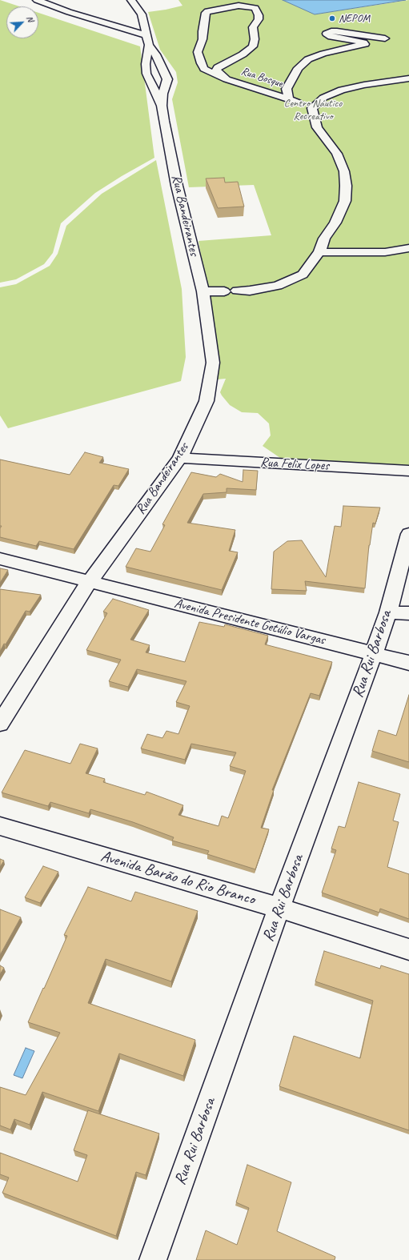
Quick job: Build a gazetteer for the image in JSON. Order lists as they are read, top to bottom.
{
  "streets": {
    "street": [
      "Rua Bosque",
      "Rua Bandeirantes",
      "Rua Felix Lopes",
      "Avenida Presidente Getúlio Vargas",
      "Rua Rui Barbosa",
      "Avenida Barão do Rio Branco"
    ]
  },
  "crossings": [
    ["Rua Bandeirantes", "Rua Felix Lopes"],
    ["Rua Bandeirantes", "Avenida Presidente Getúlio Vargas"],
    ["Avenida Presidente Getúlio Vargas", "Rua Rui Barbosa"],
    ["Rua Rui Barbosa", "Avenida Barão do Rio Branco"]
  ],
  "parks": ["Centro Náutico Recreativo"],
  "places": ["NEPOM"],
  "north": "top right"
}
